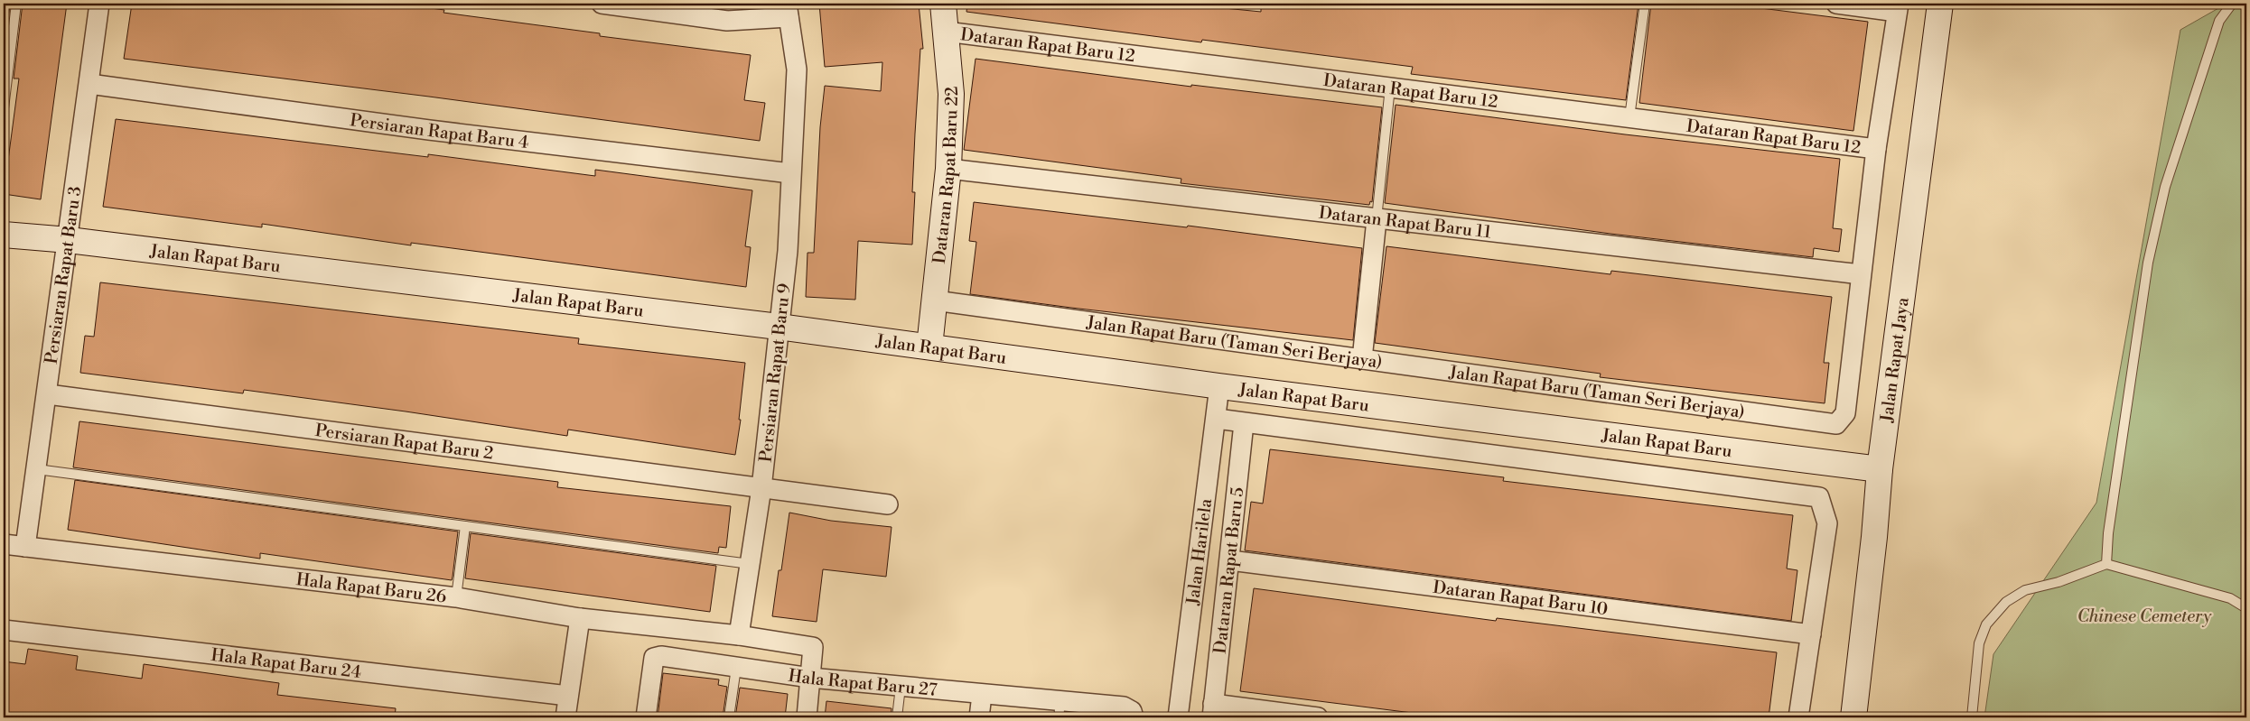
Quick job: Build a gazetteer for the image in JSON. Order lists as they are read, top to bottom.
{
  "streets": {
    "street": [
      "Dataran Rapat Baru 12",
      "Persiaran Rapat Baru 4",
      "Dataran Rapat Baru 22",
      "Dataran Rapat Baru 11",
      "Jalan Rapat Baru",
      "Persiaran Rapat Baru 3",
      "Jalan Rapat Baru (Taman Seri Berjaya)",
      "Jalan Rapat Jaya",
      "Persiaran Rapat Baru 9",
      "Persiaran Rapat Baru 2",
      "Jalan Harilela",
      "Dataran Rapat Baru 5",
      "Hala Rapat Baru 26",
      "Dataran Rapat Baru 10",
      "Hala Rapat Baru 24",
      "Hala Rapat Baru 27"
    ]
  },
  "crossings": [
    ["Dataran Rapat Baru 12", "Dataran Rapat Baru 22"],
    ["Dataran Rapat Baru 12", "Jalan Rapat Baru (Taman Seri Berjaya)"],
    ["Persiaran Rapat Baru 4", "Persiaran Rapat Baru 3"],
    ["Persiaran Rapat Baru 4", "Persiaran Rapat Baru 9"],
    ["Dataran Rapat Baru 22", "Dataran Rapat Baru 11"],
    ["Dataran Rapat Baru 22", "Jalan Rapat Baru"],
    ["Dataran Rapat Baru 22", "Jalan Rapat Baru (Taman Seri Berjaya)"],
    ["Dataran Rapat Baru 11", "Jalan Rapat Baru (Taman Seri Berjaya)"],
    ["Jalan Rapat Baru", "Persiaran Rapat Baru 3"],
    ["Jalan Rapat Baru", "Jalan Rapat Jaya"],
    ["Jalan Rapat Baru", "Persiaran Rapat Baru 9"],
    ["Jalan Rapat Baru", "Jalan Harilela"],
    ["Jalan Rapat Baru", "Dataran Rapat Baru 5"],
    ["Jalan Rapat Baru", "Dataran Rapat Baru 10"],
    ["Persiaran Rapat Baru 3", "Persiaran Rapat Baru 2"],
    ["Persiaran Rapat Baru 3", "Hala Rapat Baru 26"],
    ["Persiaran Rapat Baru 9", "Persiaran Rapat Baru 2"],
    ["Persiaran Rapat Baru 9", "Hala Rapat Baru 26"],
    ["Dataran Rapat Baru 5", "Dataran Rapat Baru 10"]
  ],
  "parks": ["Chinese Cemetery"]
}
